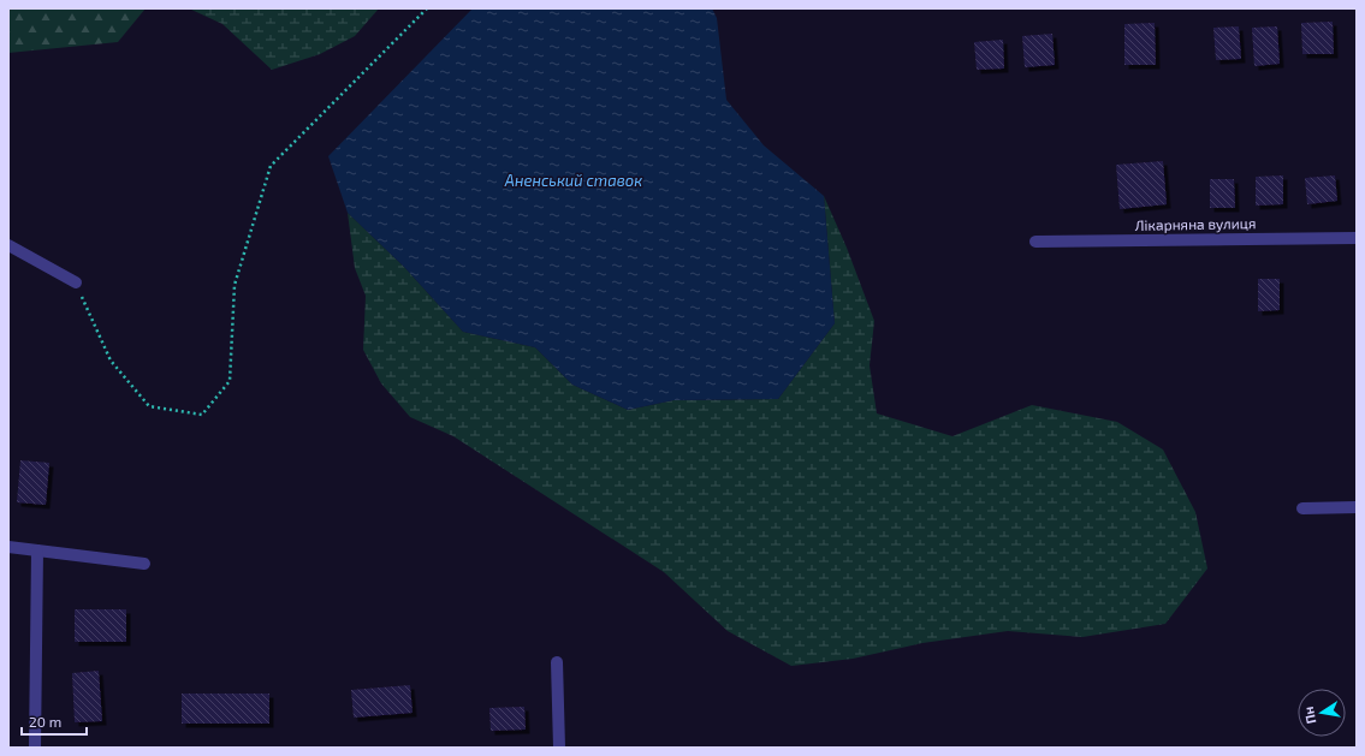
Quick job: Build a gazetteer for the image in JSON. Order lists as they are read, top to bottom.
{
  "streets": {
    "street": ["Лікарняна вулиця"]
  },
  "water": ["Аненський ставок"],
  "scale_bar": "20 m",
  "north": "left"
}
